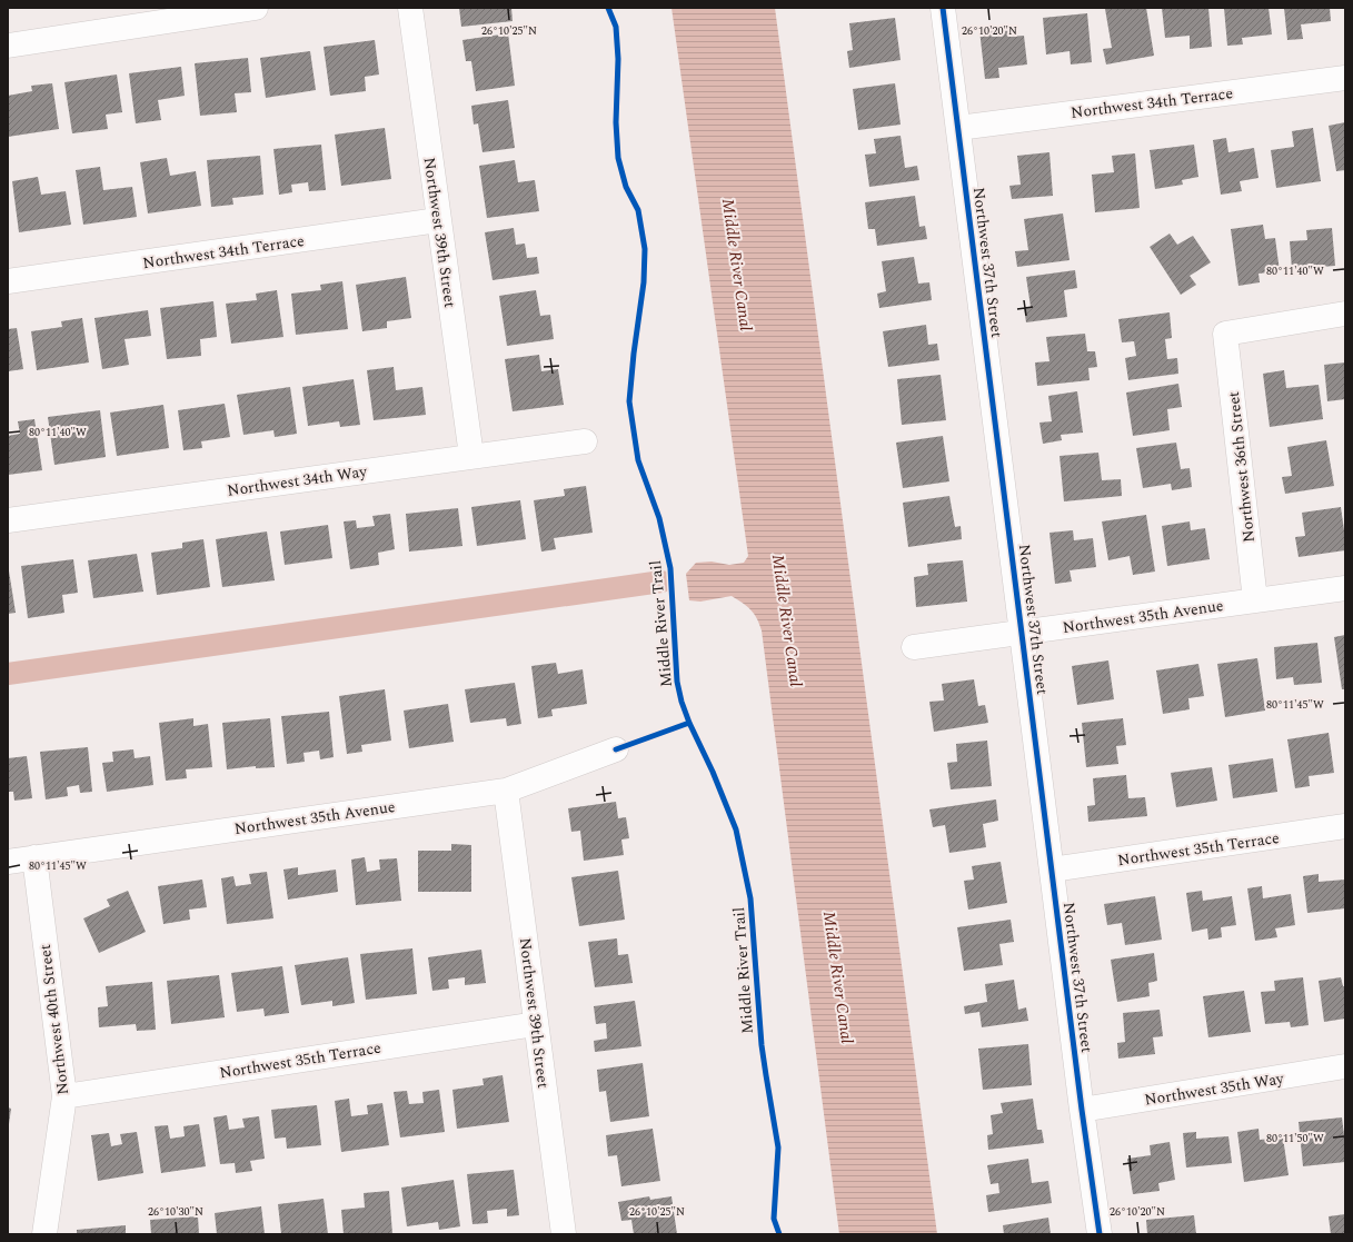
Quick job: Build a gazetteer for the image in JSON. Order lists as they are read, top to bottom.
{
  "streets": {
    "street": [
      "Northwest 34th Terrace",
      "Northwest 39th Street",
      "Northwest 37th Street",
      "Northwest 36th Street",
      "Northwest 34th Way",
      "Northwest 35th Avenue",
      "Northwest 35th Terrace",
      "Northwest 40th Street",
      "Northwest 35th Way"
    ],
    "cycle path": ["Middle River Trail"]
  },
  "crossings": [
    ["Northwest 34th Terrace", "Northwest 39th Street"],
    ["Northwest 34th Terrace", "Northwest 37th Street"],
    ["Northwest 39th Street", "Northwest 34th Way"],
    ["Northwest 39th Street", "Northwest 35th Avenue"],
    ["Northwest 39th Street", "Northwest 35th Terrace"],
    ["Northwest 37th Street", "Northwest 35th Avenue"],
    ["Northwest 37th Street", "Northwest 35th Terrace"],
    ["Northwest 37th Street", "Northwest 35th Way"],
    ["Northwest 36th Street", "Northwest 35th Avenue"],
    ["Northwest 35th Avenue", "Northwest 40th Street"],
    ["Northwest 35th Terrace", "Northwest 40th Street"]
  ],
  "water": ["Middle River Canal"],
  "coordinates": [
    "26°10'25\"N",
    "26°10'20\"N",
    "80°11'40\"W",
    "80°11'45\"W",
    "80°11'50\"W",
    "26°10'30\"N"
  ]
}
